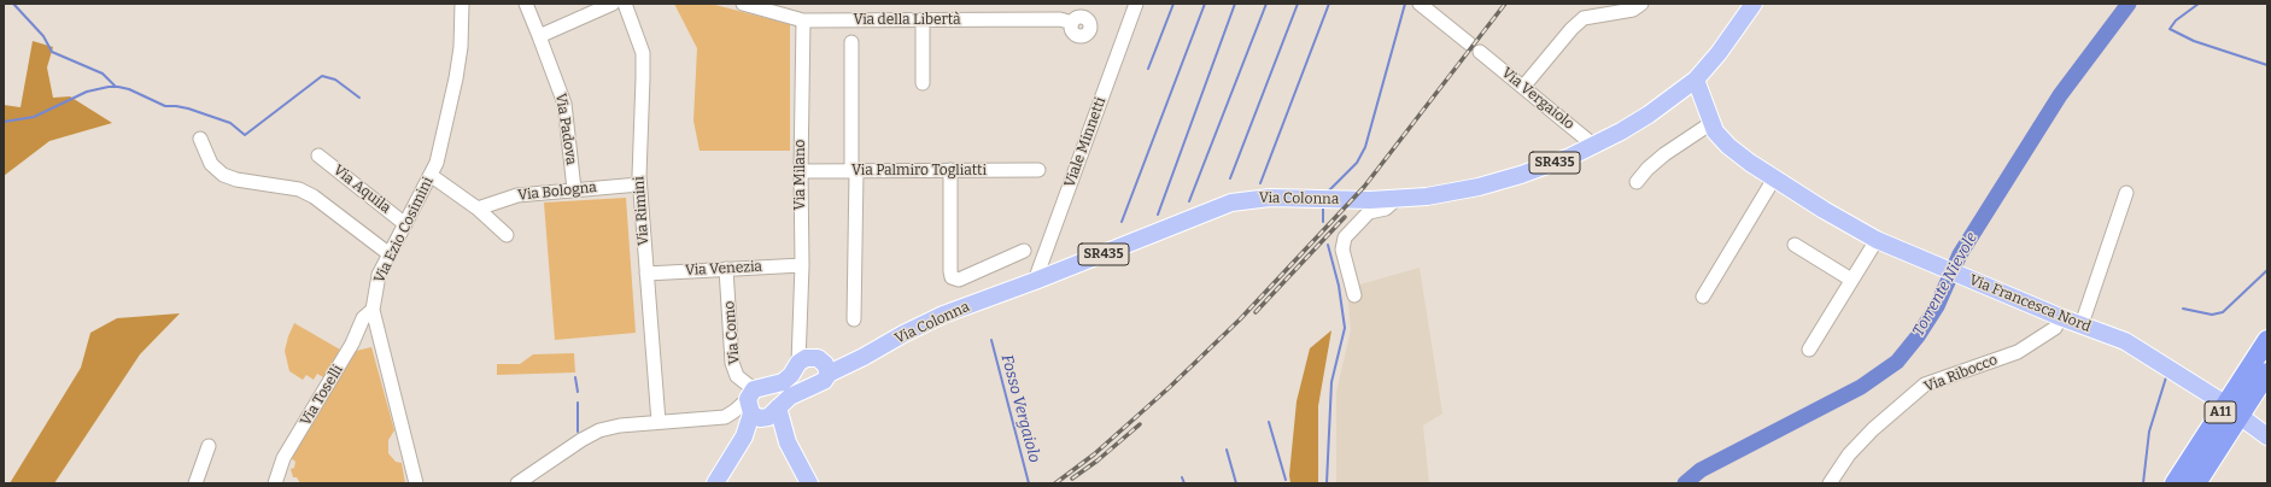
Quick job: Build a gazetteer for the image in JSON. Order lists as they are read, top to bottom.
{
  "streets": {
    "highway": ["A11"],
    "main road": ["SR435", "Via Colonna", "Via Francesca Nord"],
    "street": [
      "Via della Libertà",
      "Via Vergaiolo",
      "Via Padova",
      "Viale Minnetti",
      "Via Palmiro Togliatti",
      "Via Milano",
      "Via Aquila",
      "Via Bologna",
      "Via Rimini",
      "Via Ezio Cosimini",
      "Via Venezia",
      "Via Como",
      "Via Ribocco",
      "Via Toselli"
    ]
  },
  "crossings": [
    ["Via della Libertà", "Via Milano"],
    ["Via Vergaiolo", "Via Colonna"],
    ["Via Padova", "Via Bologna"],
    ["Viale Minnetti", "Via Colonna"],
    ["SR435", "Via Milano"],
    ["SR435", "Via Colonna"],
    ["SR435", "Via Francesca Nord"],
    ["SR435", "Via Como"],
    ["Via Palmiro Togliatti", "Via Milano"],
    ["Via Milano", "Via Venezia"],
    ["Via Aquila", "Via Ezio Cosimini"],
    ["Via Bologna", "Via Rimini"],
    ["Via Colonna", "Via Francesca Nord"],
    ["Via Rimini", "Via Venezia"],
    ["Via Ezio Cosimini", "Via Toselli"],
    ["Via Venezia", "Via Como"],
    ["Via Francesca Nord", "Via Ribocco"]
  ],
  "water": ["Torrente Nievole", "Fosso Vergaiolo"]
}
